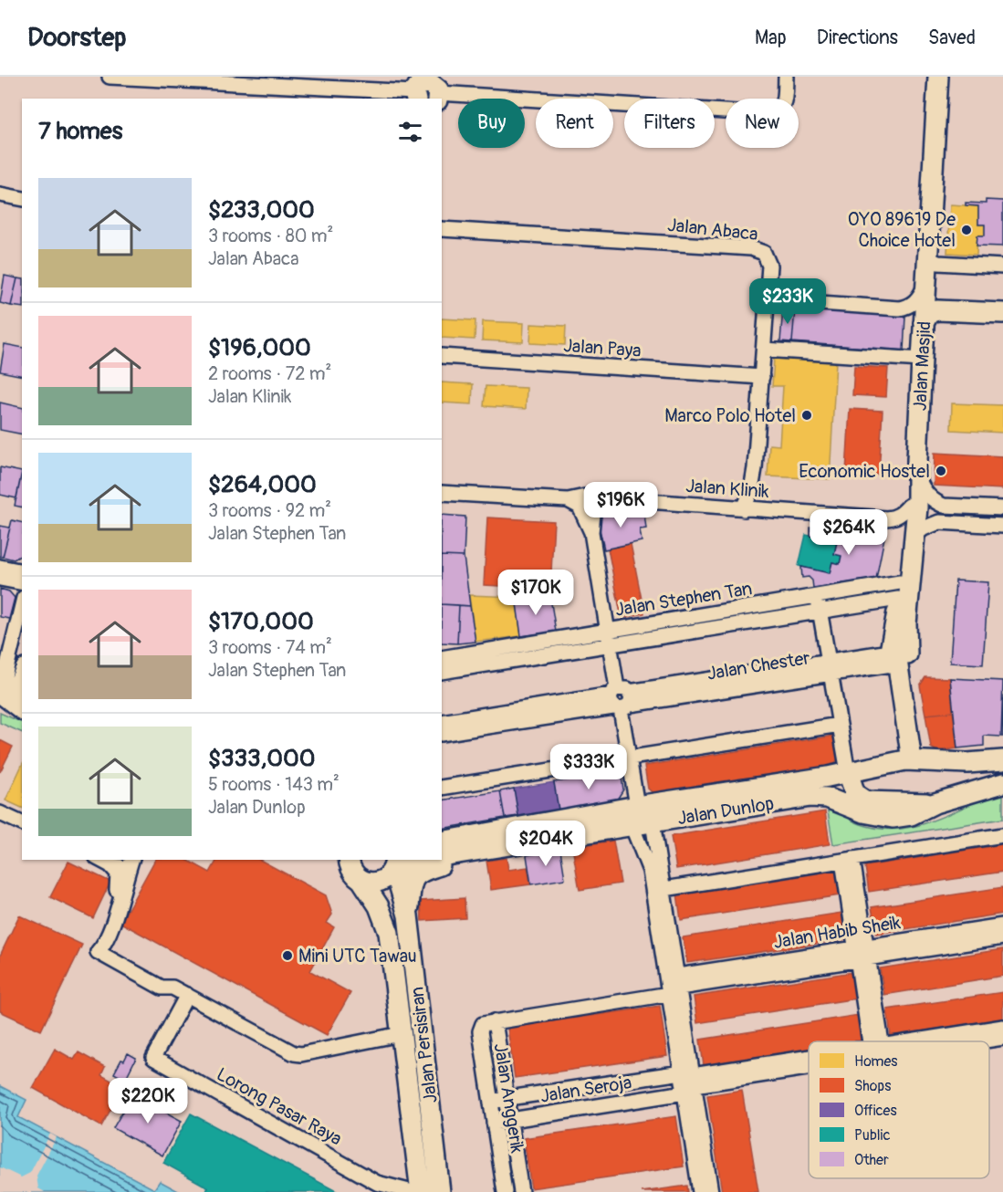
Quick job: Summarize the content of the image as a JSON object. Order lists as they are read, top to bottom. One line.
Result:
{"streets":{"street":["Jalan Abaca","Jalan Paya","Jalan Masjid","Jalan Klinik","Jalan Stephen Tan","Jalan Chester","Jalan Dunlop","Jalan Habib Sheik","Jalan Persisiran","Jalan Seroja","Jalan Anggerik","Lorong Pasar Raya"]},"crossings":[["Jalan Abaca","Jalan Paya"],["Jalan Masjid","Jalan Chester"],["Jalan Masjid","Jalan Dunlop"],["Jalan Habib Sheik","Jalan Anggerik"],["Jalan Seroja","Jalan Anggerik"]],"places":["OYO 89619 De Choice Hotel","Marco Polo Hotel","Economic Hostel","Mini UTC Tawau"],"legend":["Homes","Shops","Offices","Public","Other"],"page":{"header":"Doorstep","nav":["Map","Directions","Saved"],"chip":["Buy","Rent","Filters","New"],"heading":"7 homes","list":[{"name":"$233,000","note":"3 rooms · 80 m² · Jalan Abaca"},{"name":"$196,000","note":"2 rooms · 72 m² · Jalan Klinik"},{"name":"$264,000","note":"3 rooms · 92 m² · Jalan Stephen Tan"},{"name":"$170,000","note":"3 rooms · 74 m² · Jalan Stephen Tan"},{"name":"$333,000","note":"5 rooms · 143 m² · Jalan Dunlop"}],"price":["$233K","$196K","$264K","$170K","$333K","$204K","$220K"]}}
